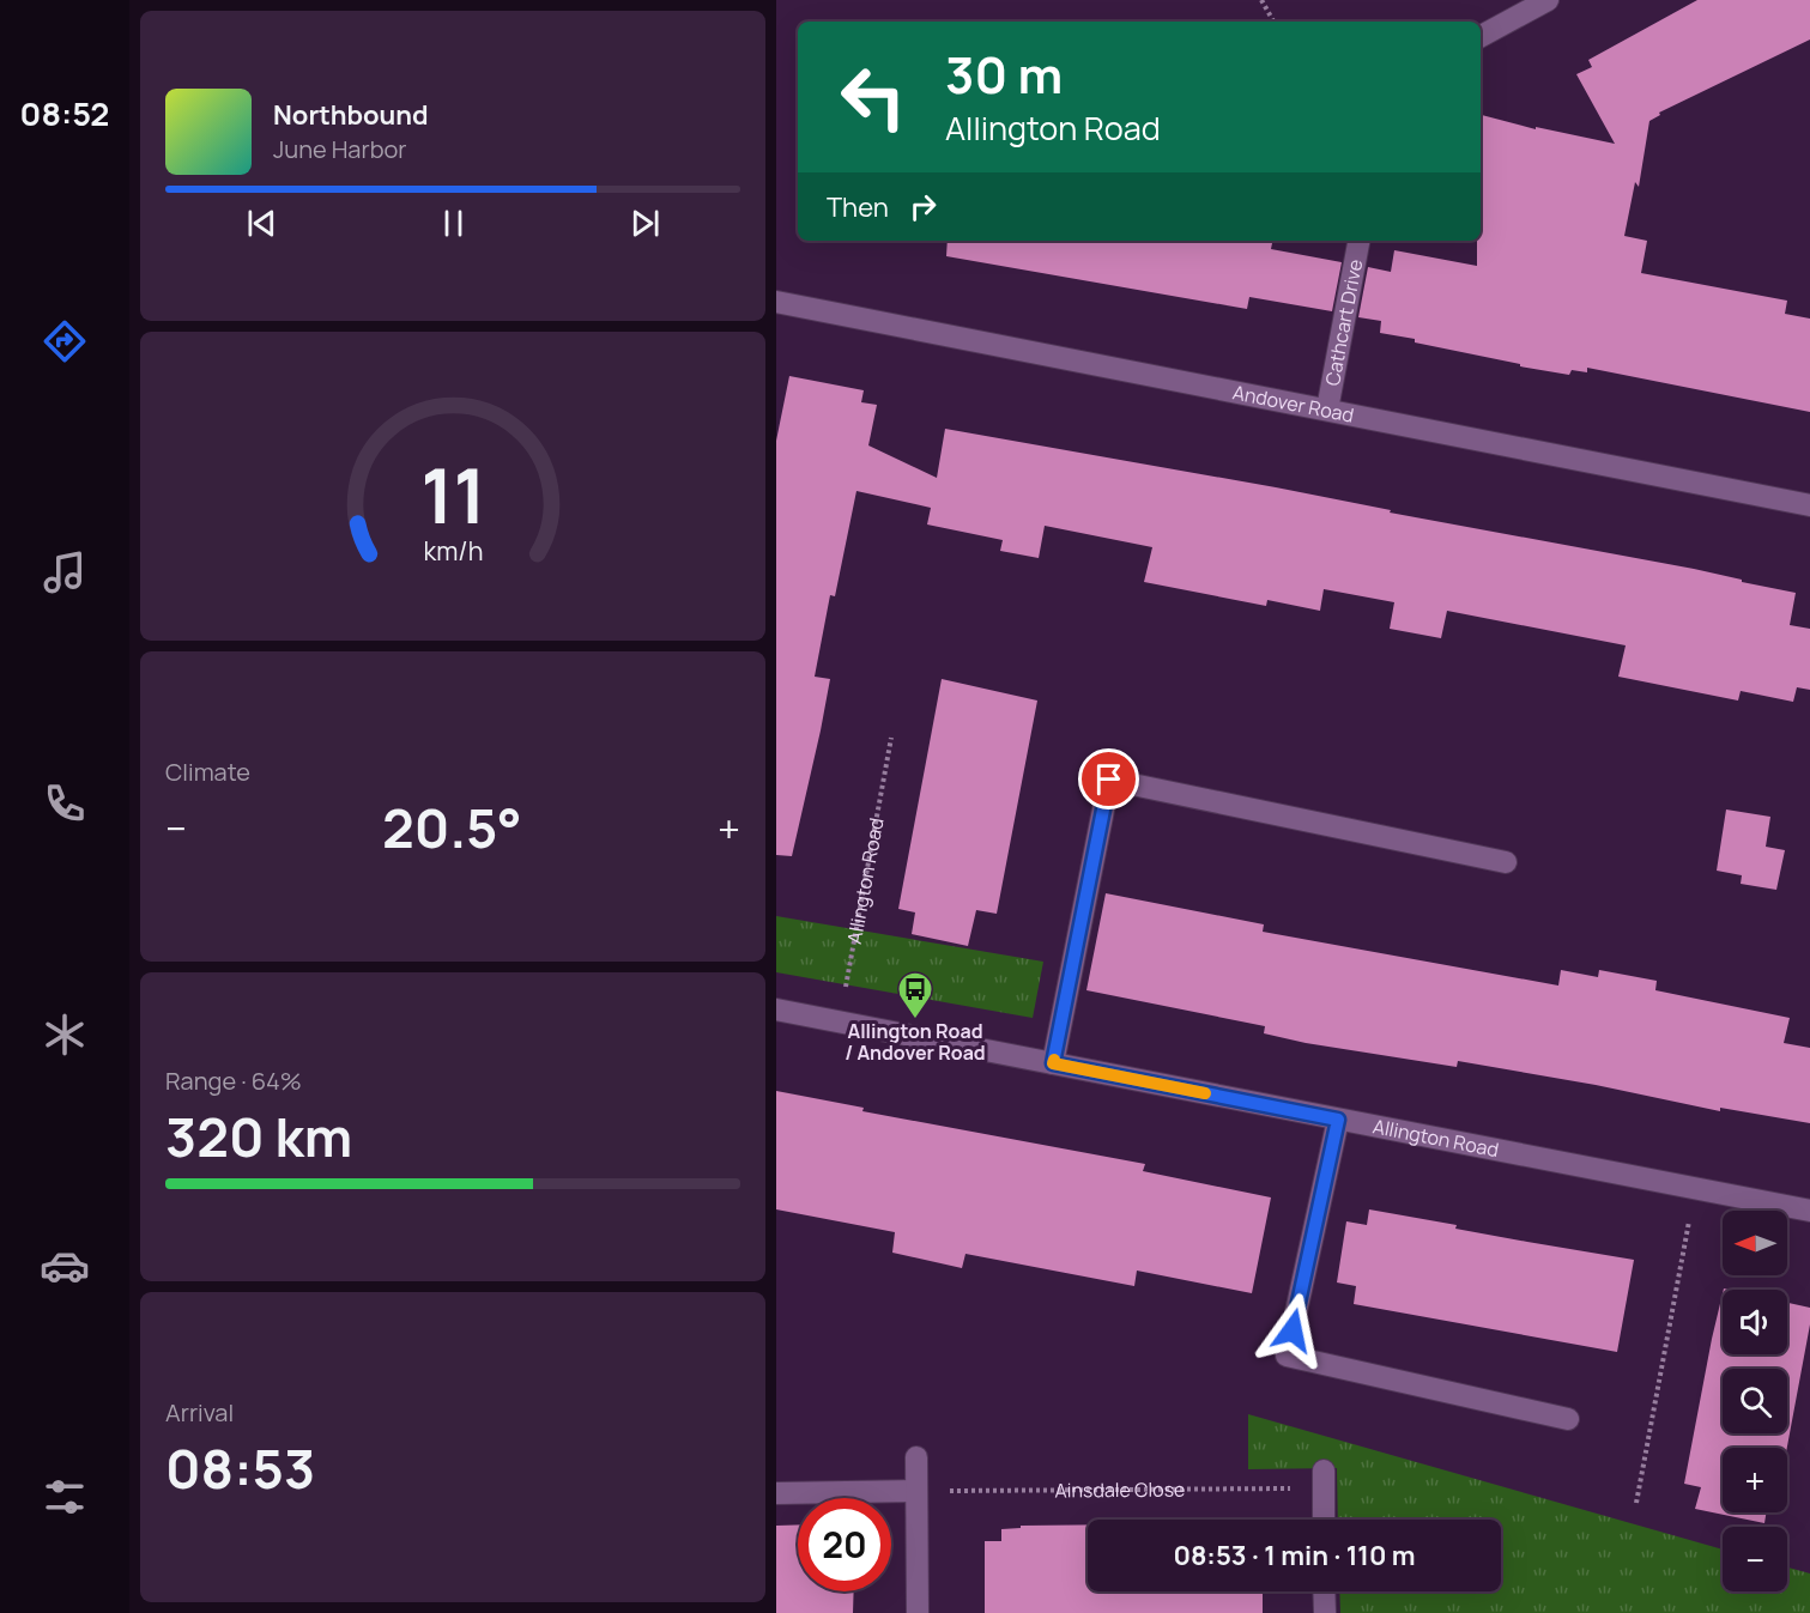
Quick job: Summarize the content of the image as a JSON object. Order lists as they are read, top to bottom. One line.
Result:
{"streets":{"street":["Cathcart Drive","Andover Road","Allington Road"],"path":["Ainsdale Close"]},"crossings":[["Cathcart Drive","Andover Road"]],"places":{"bus stop":["Allington Road / Andover Road"]},"north":"left","page":{"tabs":"08:52","turn":["30 m","Allington Road"],"song":["Northbound","June Harbor"],"then":"Then","tile":["Climate",["Range · 64%","320 km"],["Arrival","08:53"]],"heat":["−","20.5°","+"],"map_buttons":["+","−"],"limit":"20","trip":"08:53 · 1 min · 110 m","gauge":["11","km/h"]}}
